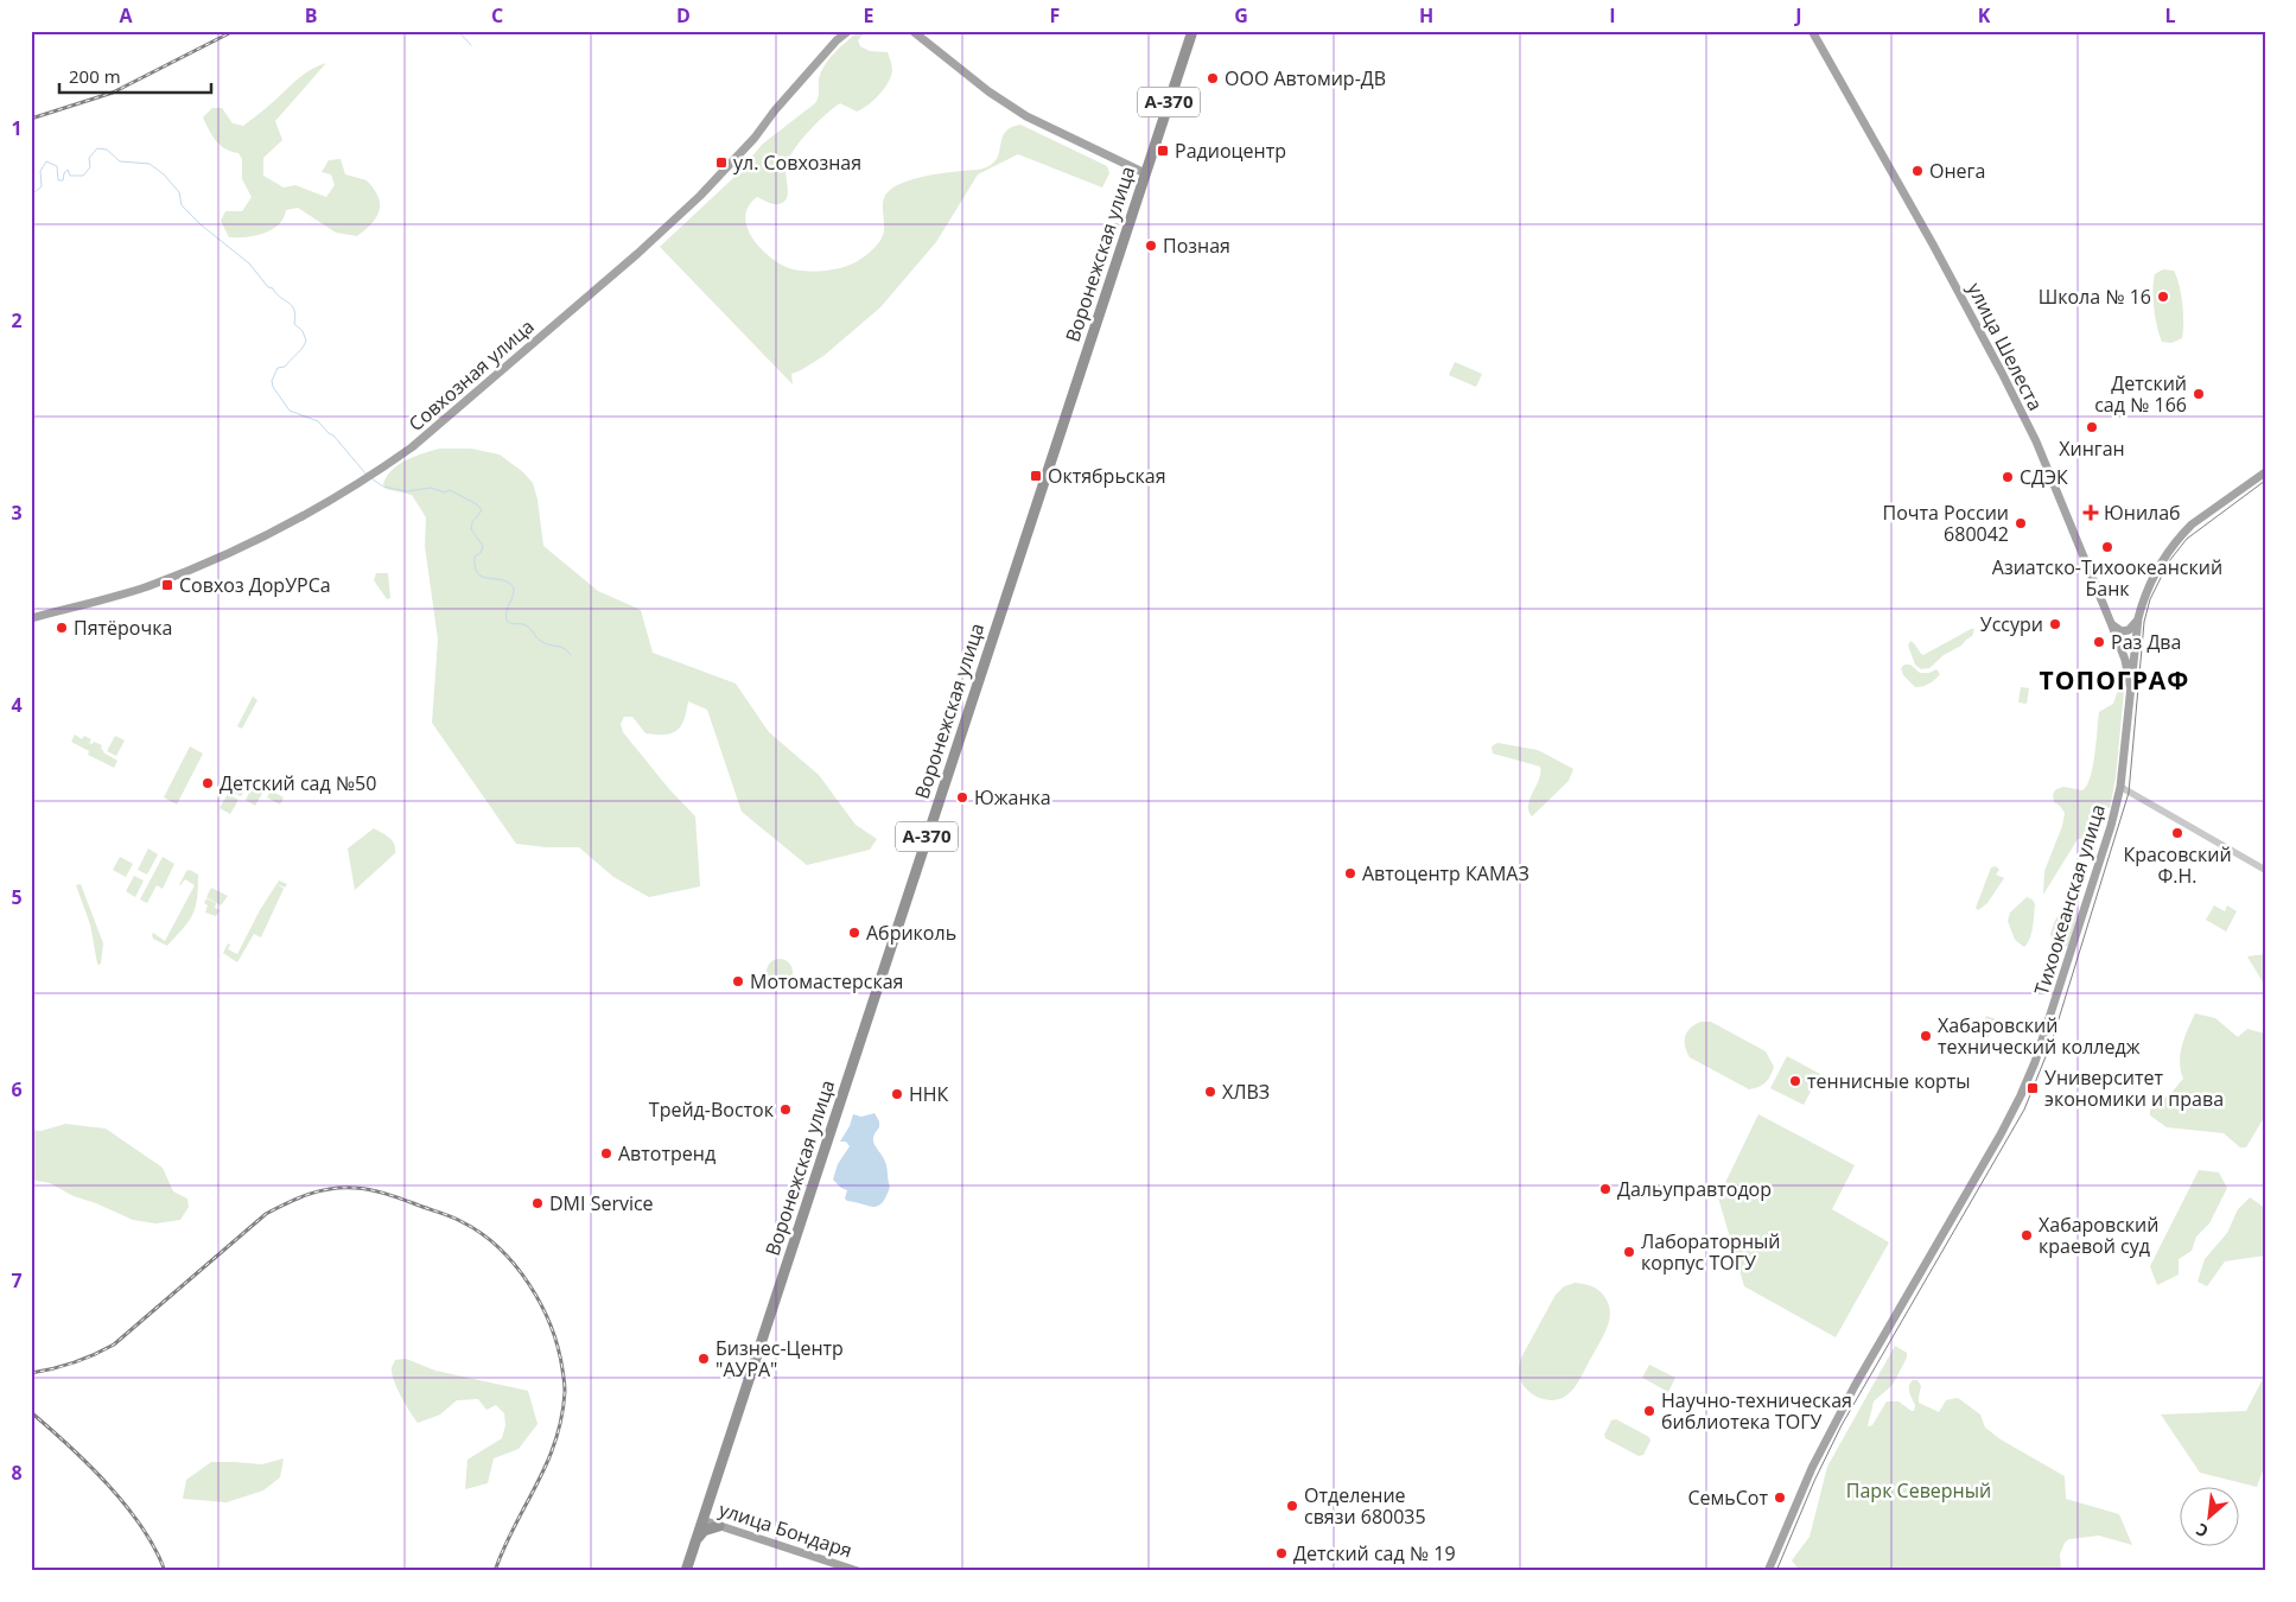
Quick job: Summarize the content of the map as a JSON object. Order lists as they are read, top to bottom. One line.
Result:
{"streets":{"highway":["А-370","Воронежская улица"],"main road":["улица Шелеста","Совхозная улица","Тихоокеанская улица","улица Бондаря"]},"crossings":[["Воронежская улица","улица Бондаря"],["улица Шелеста","Тихоокеанская улица"]],"districts":["ТОПОГРАФ"],"parks":["Парк Северный"],"places":{"other":["ООО Автомир-ДВ","Онега","Позная","Школа № 16","Детский сад № 166","Хинган","СДЭК","Почта России 680042","Азиатско-Тихоокеанский Банк","Уссури","Пятёрочка","Раз Два","Детский сад №50","Южанка","Красовский Ф.Н.","Автоцентр КАМАЗ","Абриколь","Мотомастерская","Хабаровский технический колледж","теннисные корты","ХЛВЗ","ННК","Трейд-Восток","Автотренд","Дальуправтодор","DMI Service","Хабаровский краевой суд","Лабораторный корпус ТОГУ","Бизнес-Центр \"АУРА\"","Научно-техническая библиотека ТОГУ","СемьСот","Отделение связи 680035","Детский сад № 19"],"transit":["Радиоцентр","ул. Совхозная","Октябрьская","Совхоз ДорУPCа","Университет экономики и права"],"health":["Юнилаб"]},"scale_bar":"200 m","north":"bottom left","grid":{"columns":["A","B","C","D","E","F","G","H","I","J","K","L"],"rows":["1","2","3","4","5","6","7","8"]}}
